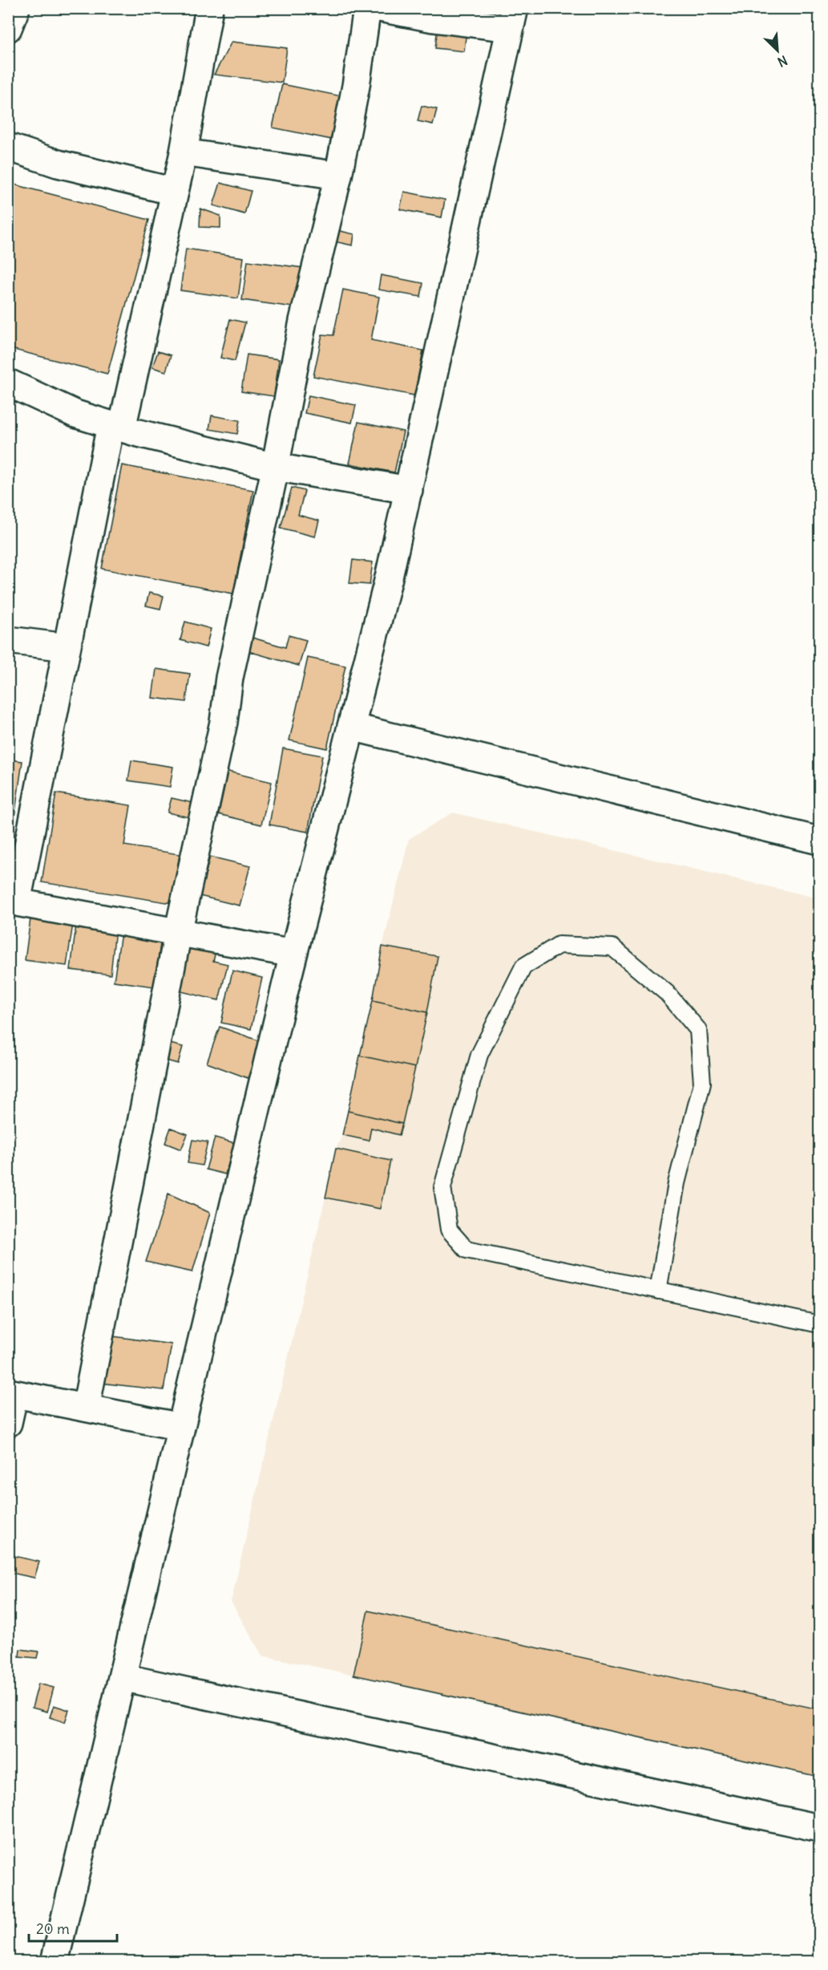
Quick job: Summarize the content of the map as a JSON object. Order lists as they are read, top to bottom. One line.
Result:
{"scale_bar":"20 m","north":"bottom right"}
